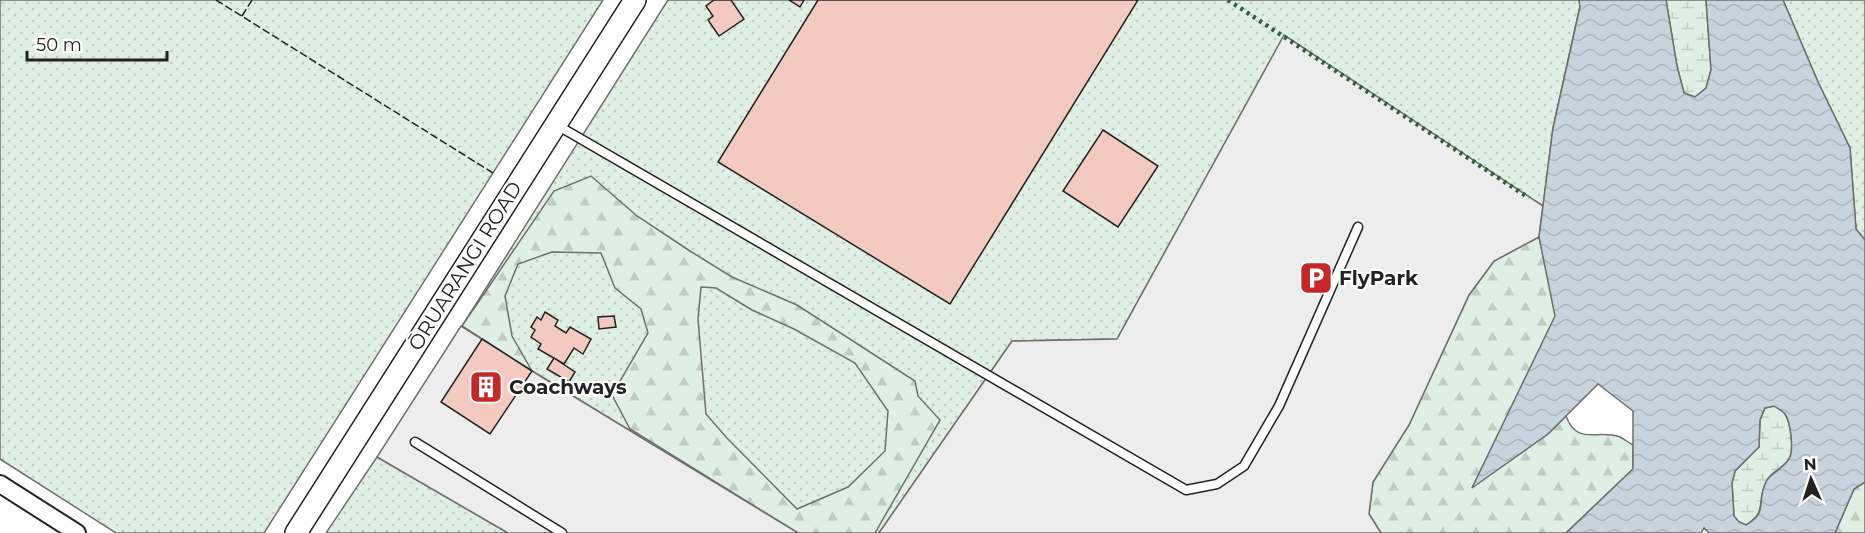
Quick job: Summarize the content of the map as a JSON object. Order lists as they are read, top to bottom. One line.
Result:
{"streets":{"street":["ŌRUARANGI ROAD"]},"places":{"parking":["FlyPark"],"building":["Coachways"]},"scale_bar":"50 m","north":"top"}
